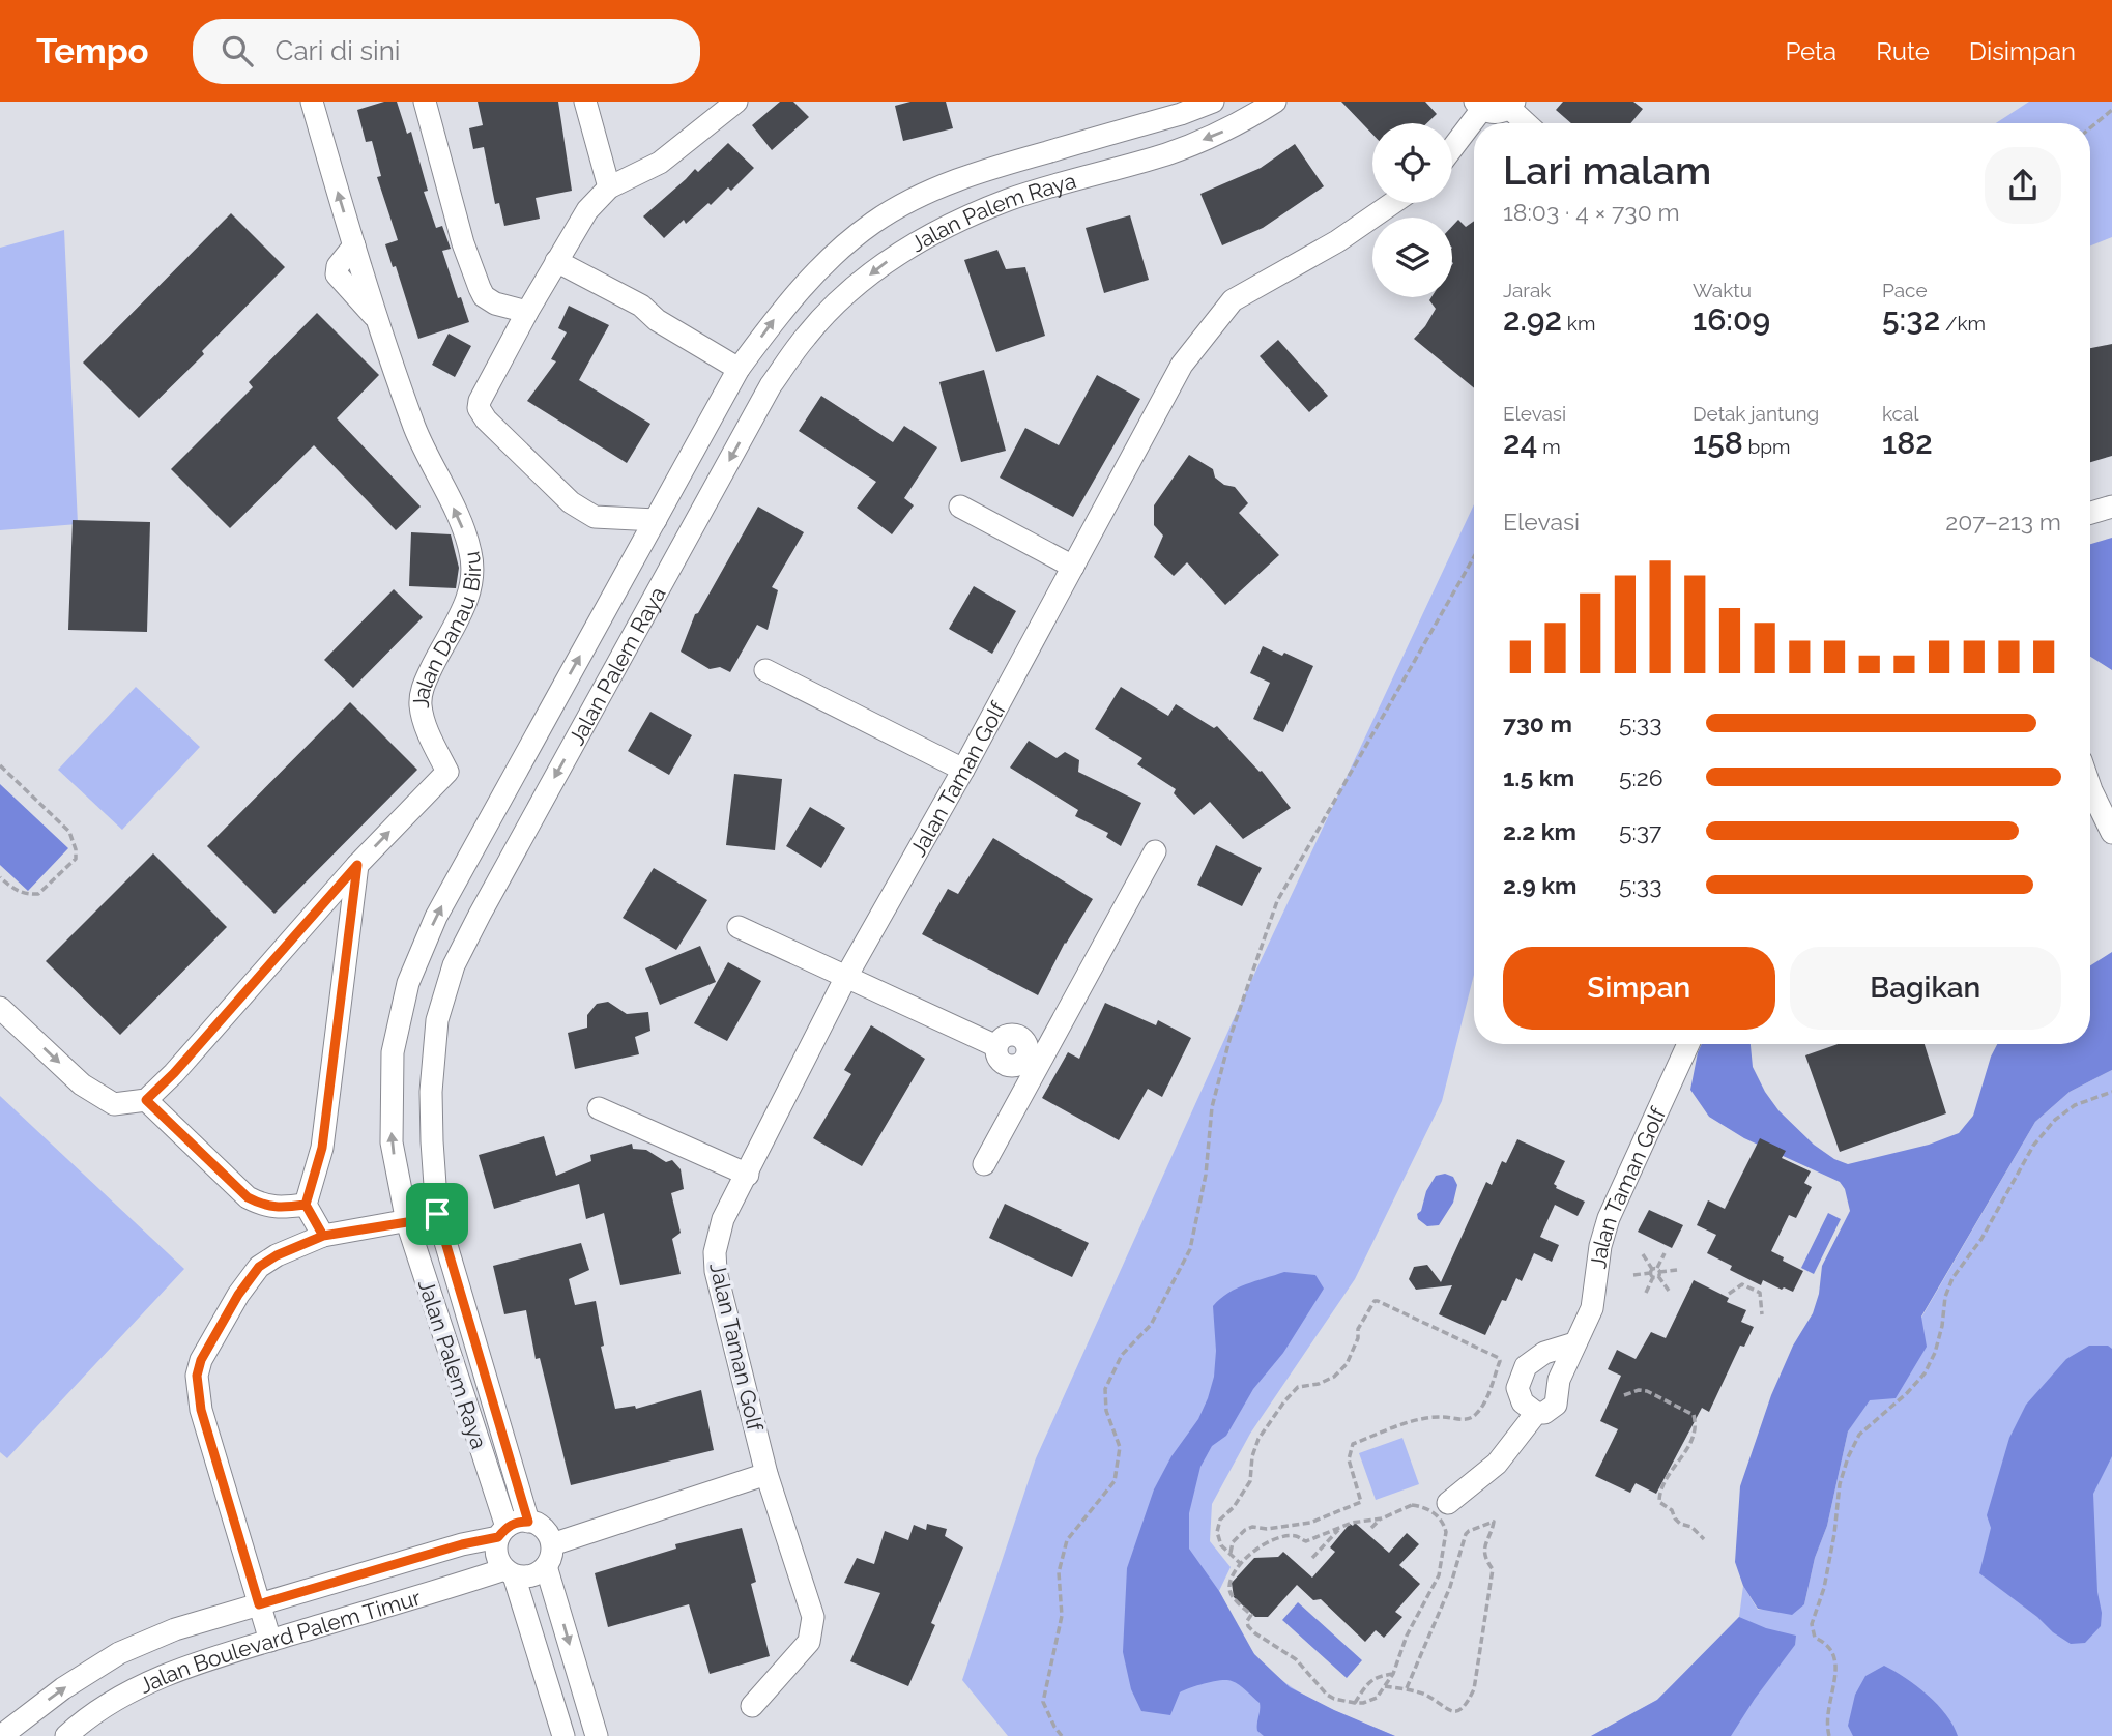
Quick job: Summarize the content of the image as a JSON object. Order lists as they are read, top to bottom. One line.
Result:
{"streets":{"street":["Jalan Palem Raya","Jalan Danau Biru","Jalan Taman Golf","Jalan Boulevard Palem Timur"]},"crossings":[["Jalan Palem Raya","Jalan Boulevard Palem Timur"]],"one_way":["Jalan Danau Biru"],"page":{"header":"Tempo","search":"Cari di sini","nav":["Peta","Rute","Disimpan"],"heading":["Lari malam","18:03 · 4 × 730 m"],"stats":[["Jarak","2.92 km"],["Waktu","16:09"],["Pace","5:32 /km"],["Elevasi","24 m"],["Detak jantung","158 bpm"],["kcal","182"]],"chart":["Elevasi","207–213 m"],"list":[{"name":"730 m","note":"5:33"},{"name":"1.5 km","note":"5:26"},{"name":"2.2 km","note":"5:37"},{"name":"2.9 km","note":"5:33"}],"buttons":["Simpan","Bagikan"]}}
